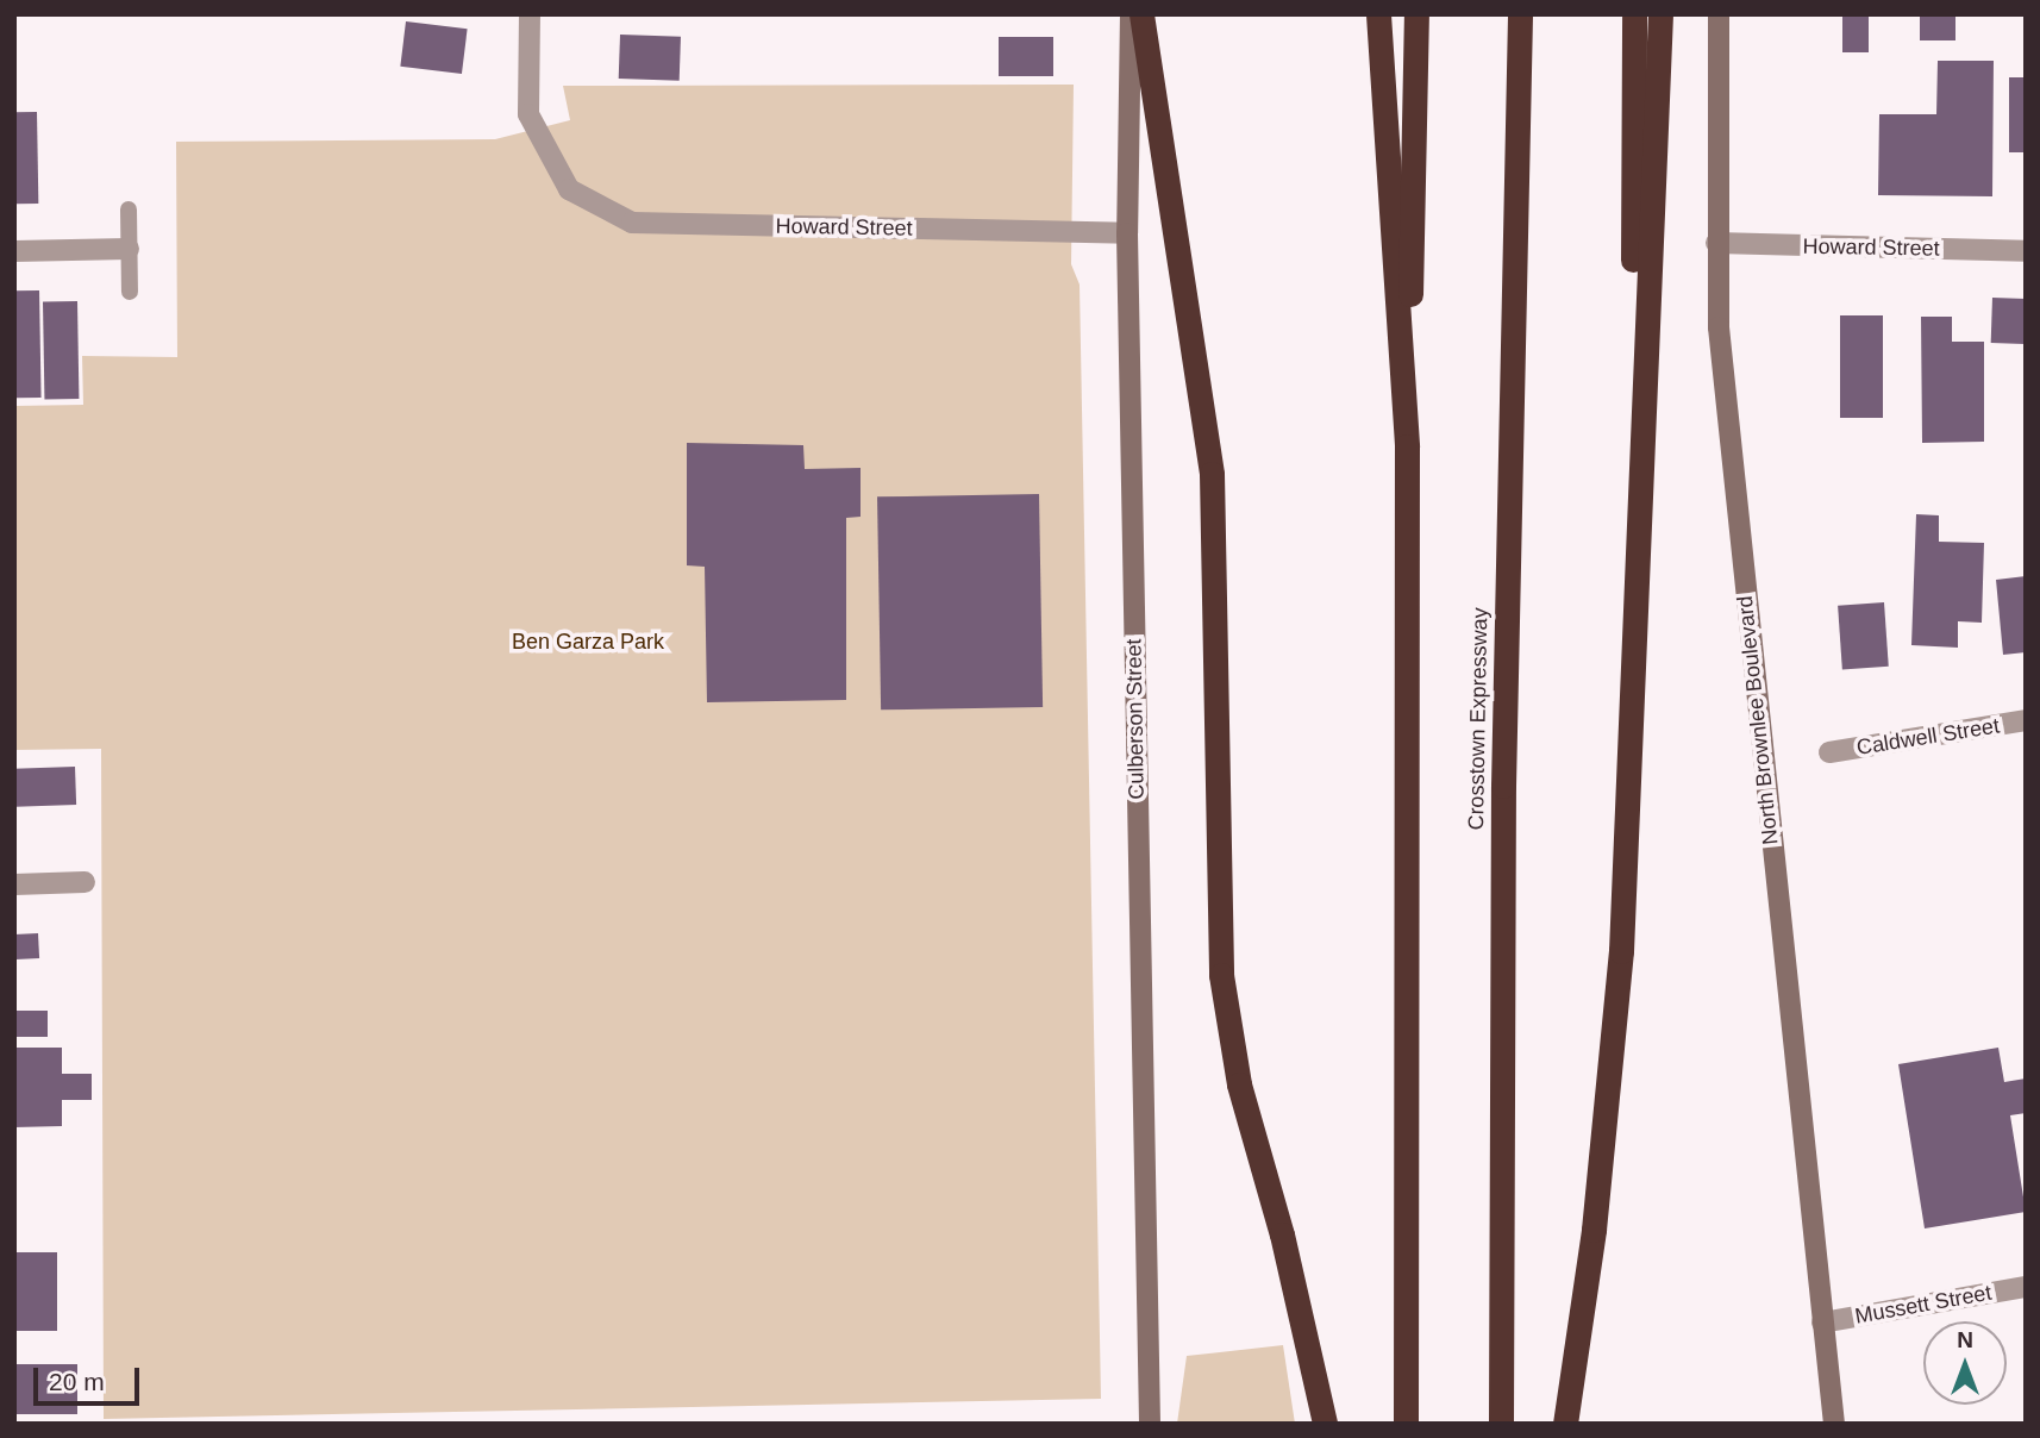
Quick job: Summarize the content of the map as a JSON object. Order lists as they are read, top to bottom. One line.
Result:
{"streets":{"highway":["Crosstown Expressway"],"main road":["Culberson Street","North Brownlee Boulevard"],"street":["Howard Street","Caldwell Street","Mussett Street"]},"crossings":[["Howard Street","Culberson Street"],["Howard Street","North Brownlee Boulevard"],["North Brownlee Boulevard","Mussett Street"]],"parks":["Ben Garza Park"],"scale_bar":"20 m","north":"top"}
